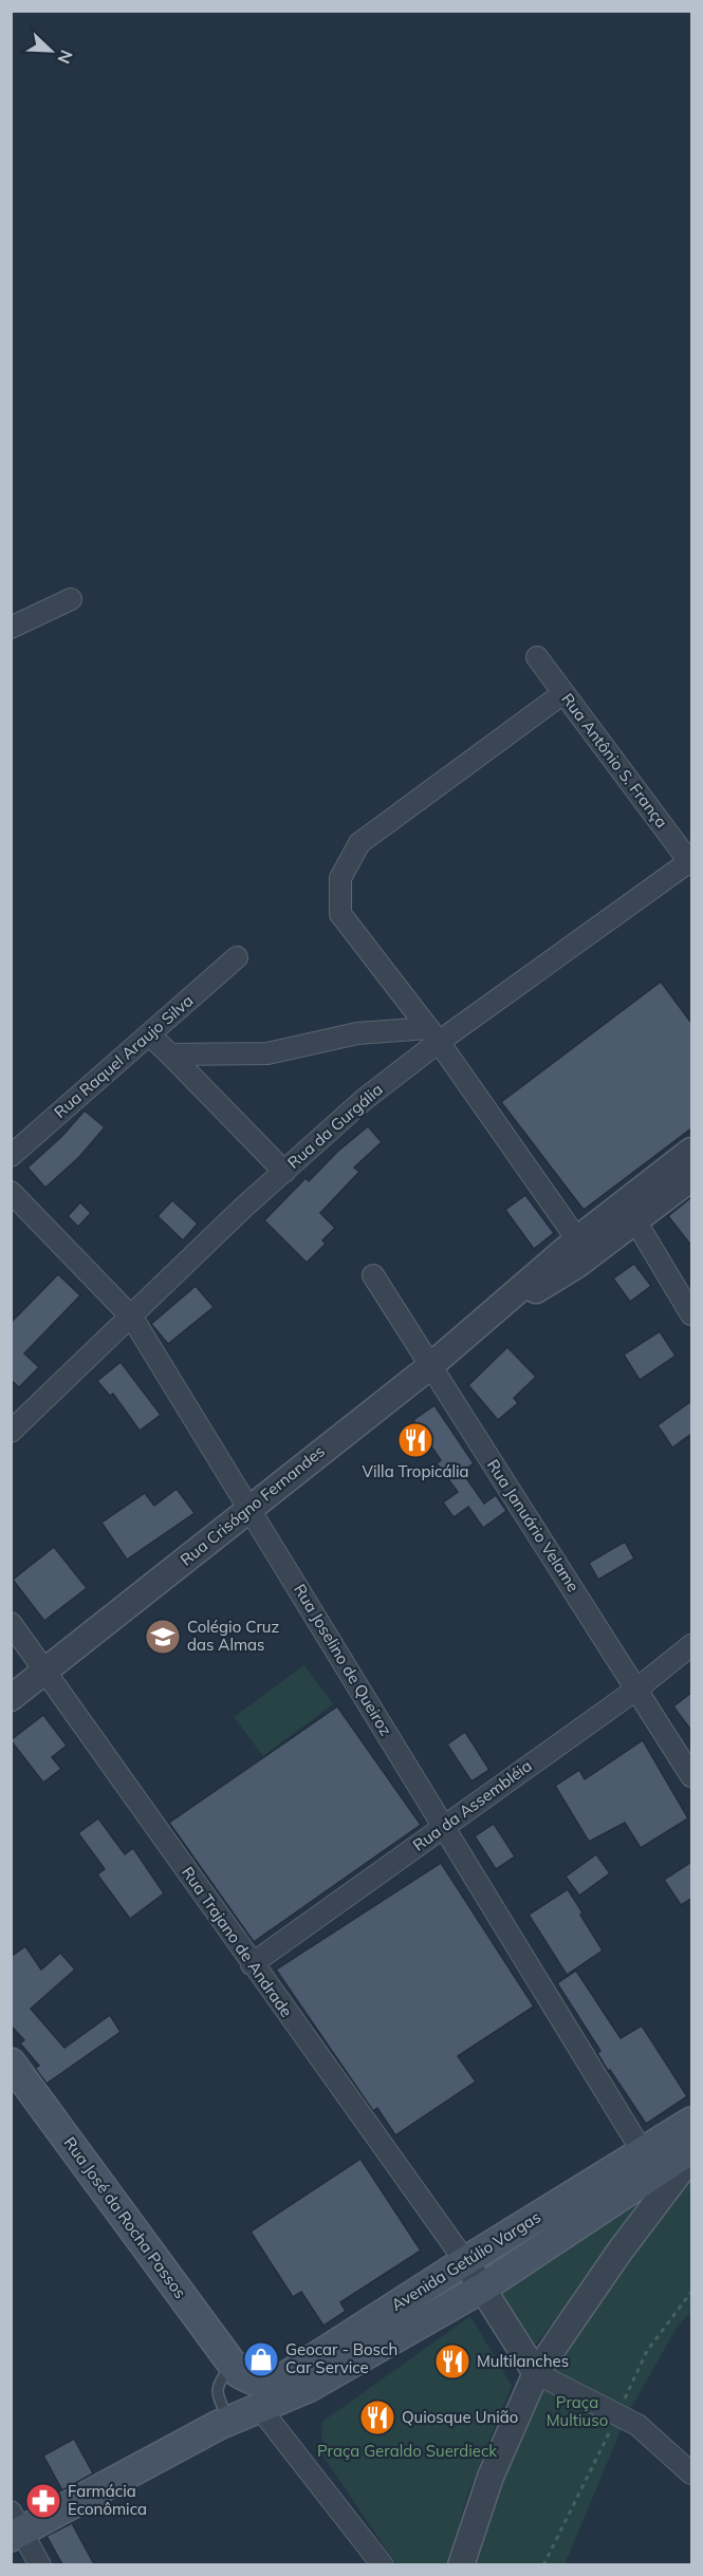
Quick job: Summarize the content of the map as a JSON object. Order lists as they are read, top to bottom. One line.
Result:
{"streets":{"main road":["Rua José da Rocha Passos","Avenida Getúlio Vargas"],"street":["Rua Antônio S. França","Rua Raquel Araujo Silva","Rua da Gurgália","Rua Crisógno Fernandes","Rua Januário Velame","Rua Joselino de Queiroz","Rua da Assembléia","Rua Trajano de Andrade"]},"crossings":[["Rua Antônio S. França","Rua da Gurgália"],["Rua da Gurgália","Rua Joselino de Queiroz"],["Rua Crisógno Fernandes","Rua Januário Velame"],["Rua Crisógno Fernandes","Rua Joselino de Queiroz"],["Rua Crisógno Fernandes","Rua Trajano de Andrade"],["Rua Januário Velame","Rua da Assembléia"],["Rua Joselino de Queiroz","Rua da Assembléia"],["Rua Joselino de Queiroz","Avenida Getúlio Vargas"],["Rua da Assembléia","Rua Trajano de Andrade"],["Rua Trajano de Andrade","Avenida Getúlio Vargas"],["Rua José da Rocha Passos","Avenida Getúlio Vargas"]],"parks":["Praça Multiuso","Praça Geraldo Suerdieck"],"places":{"restaurant":["Villa Tropicália","Multilanches","Quiosque União"],"school or university":["Colégio Cruz das Almas"],"shop":["Geocar - Bosch Car Service"],"pharmacy":["Farmácia Econômica"]},"north":"bottom right"}
